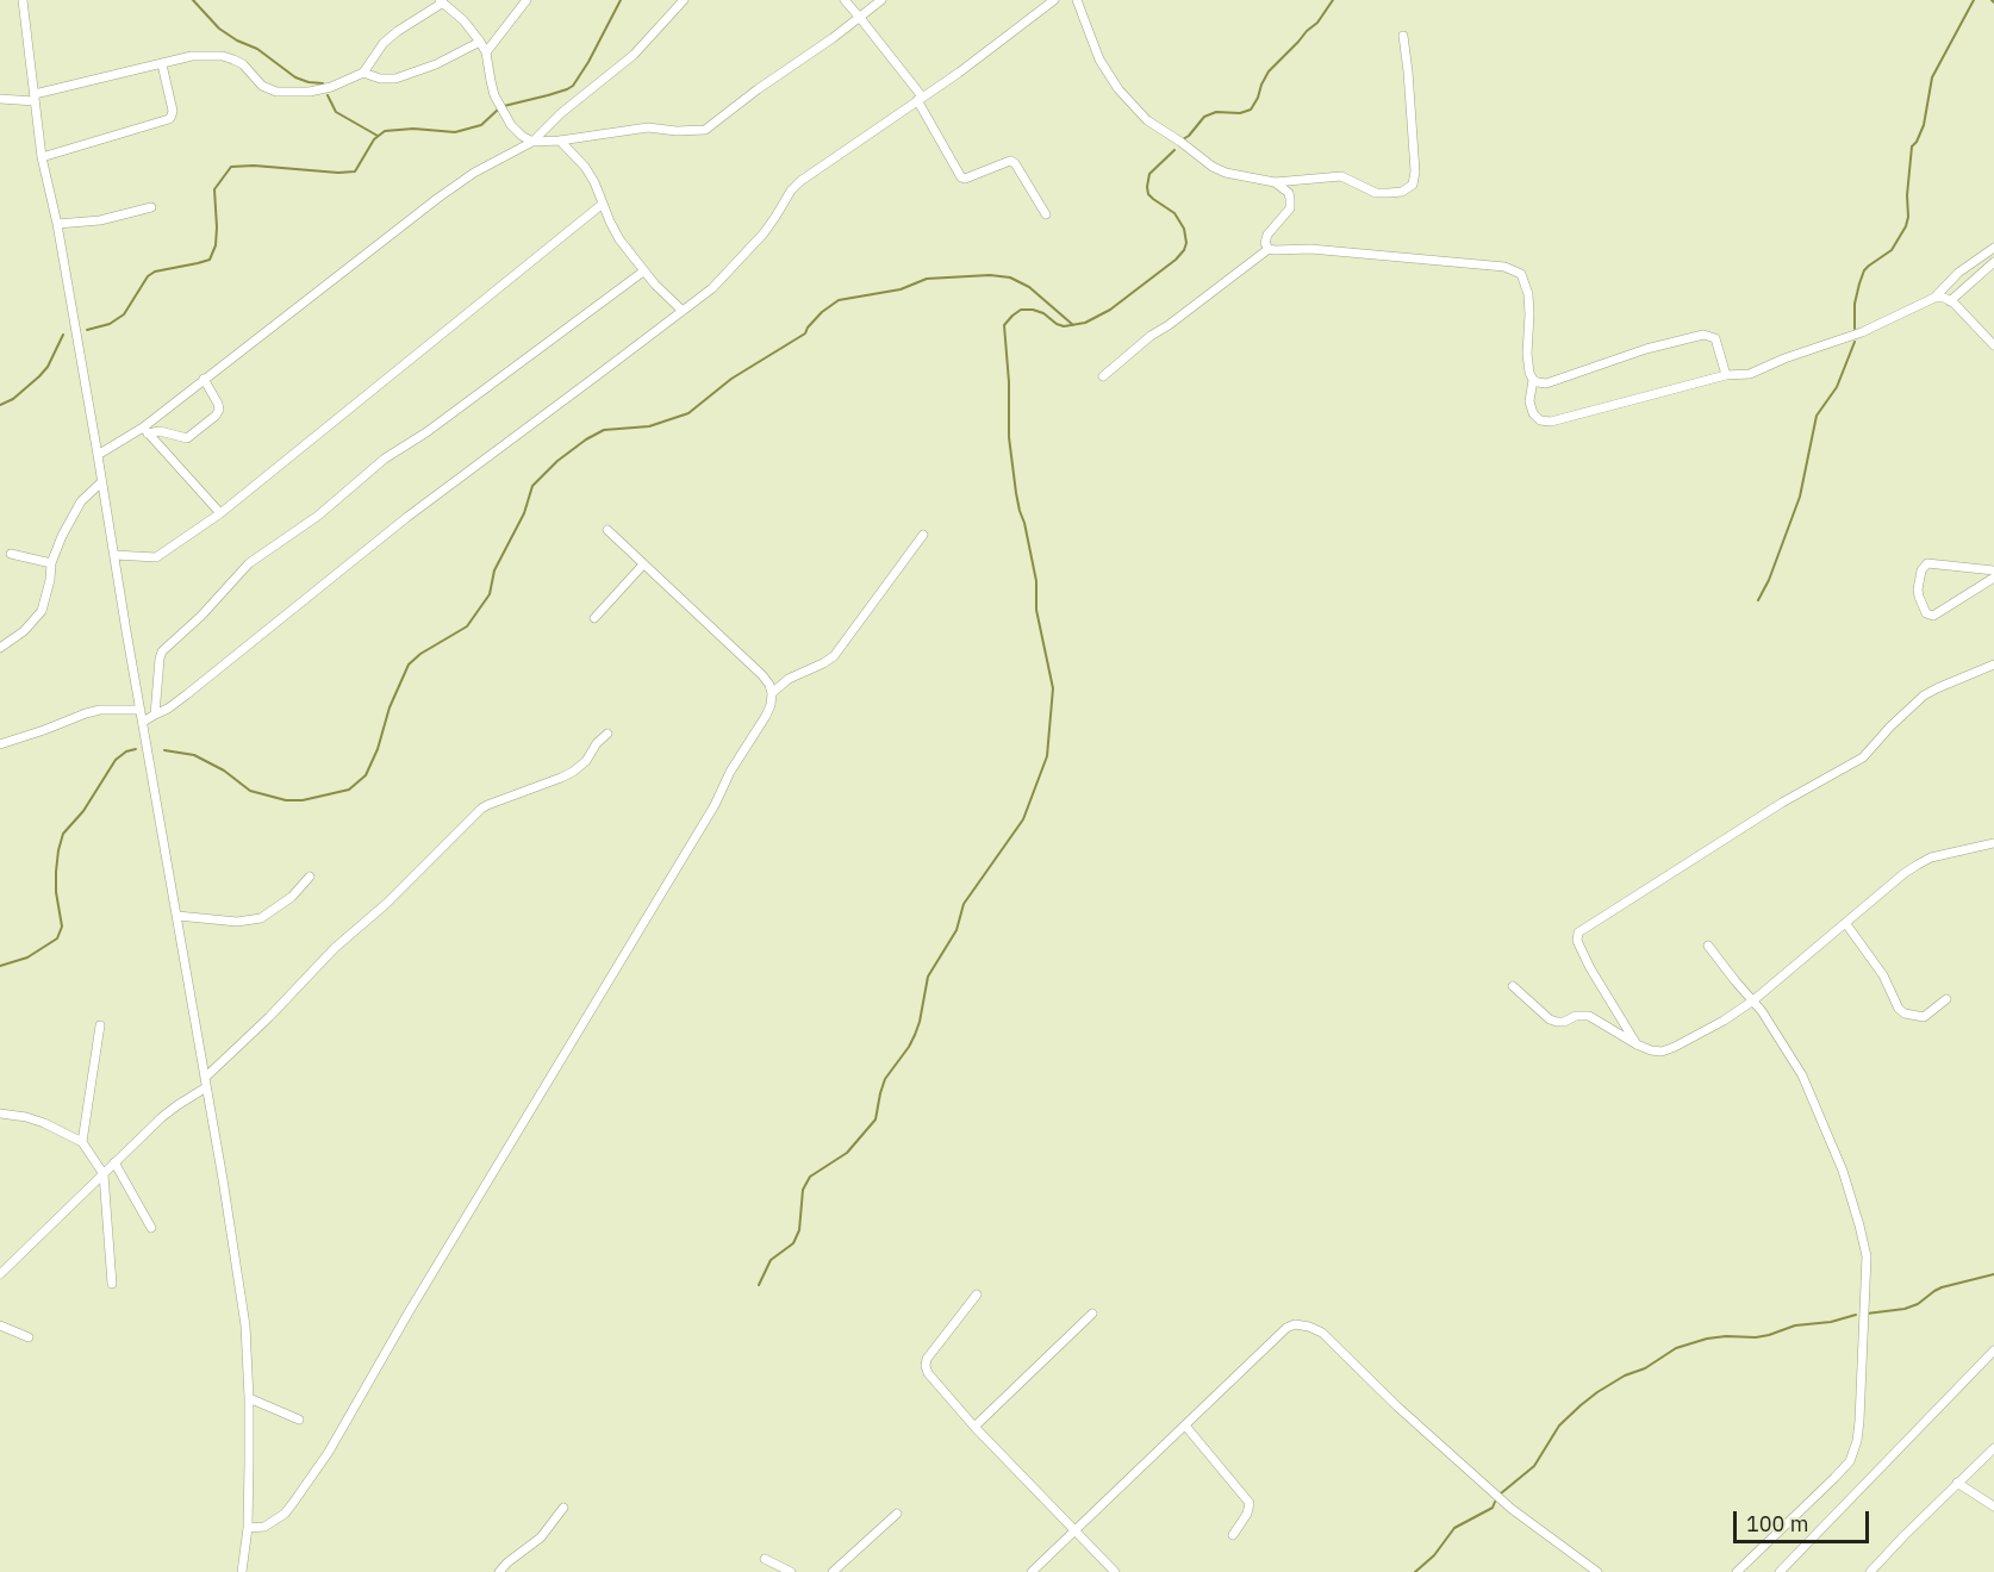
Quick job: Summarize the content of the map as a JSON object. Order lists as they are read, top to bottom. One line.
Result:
{"scale_bar":"100 m"}
